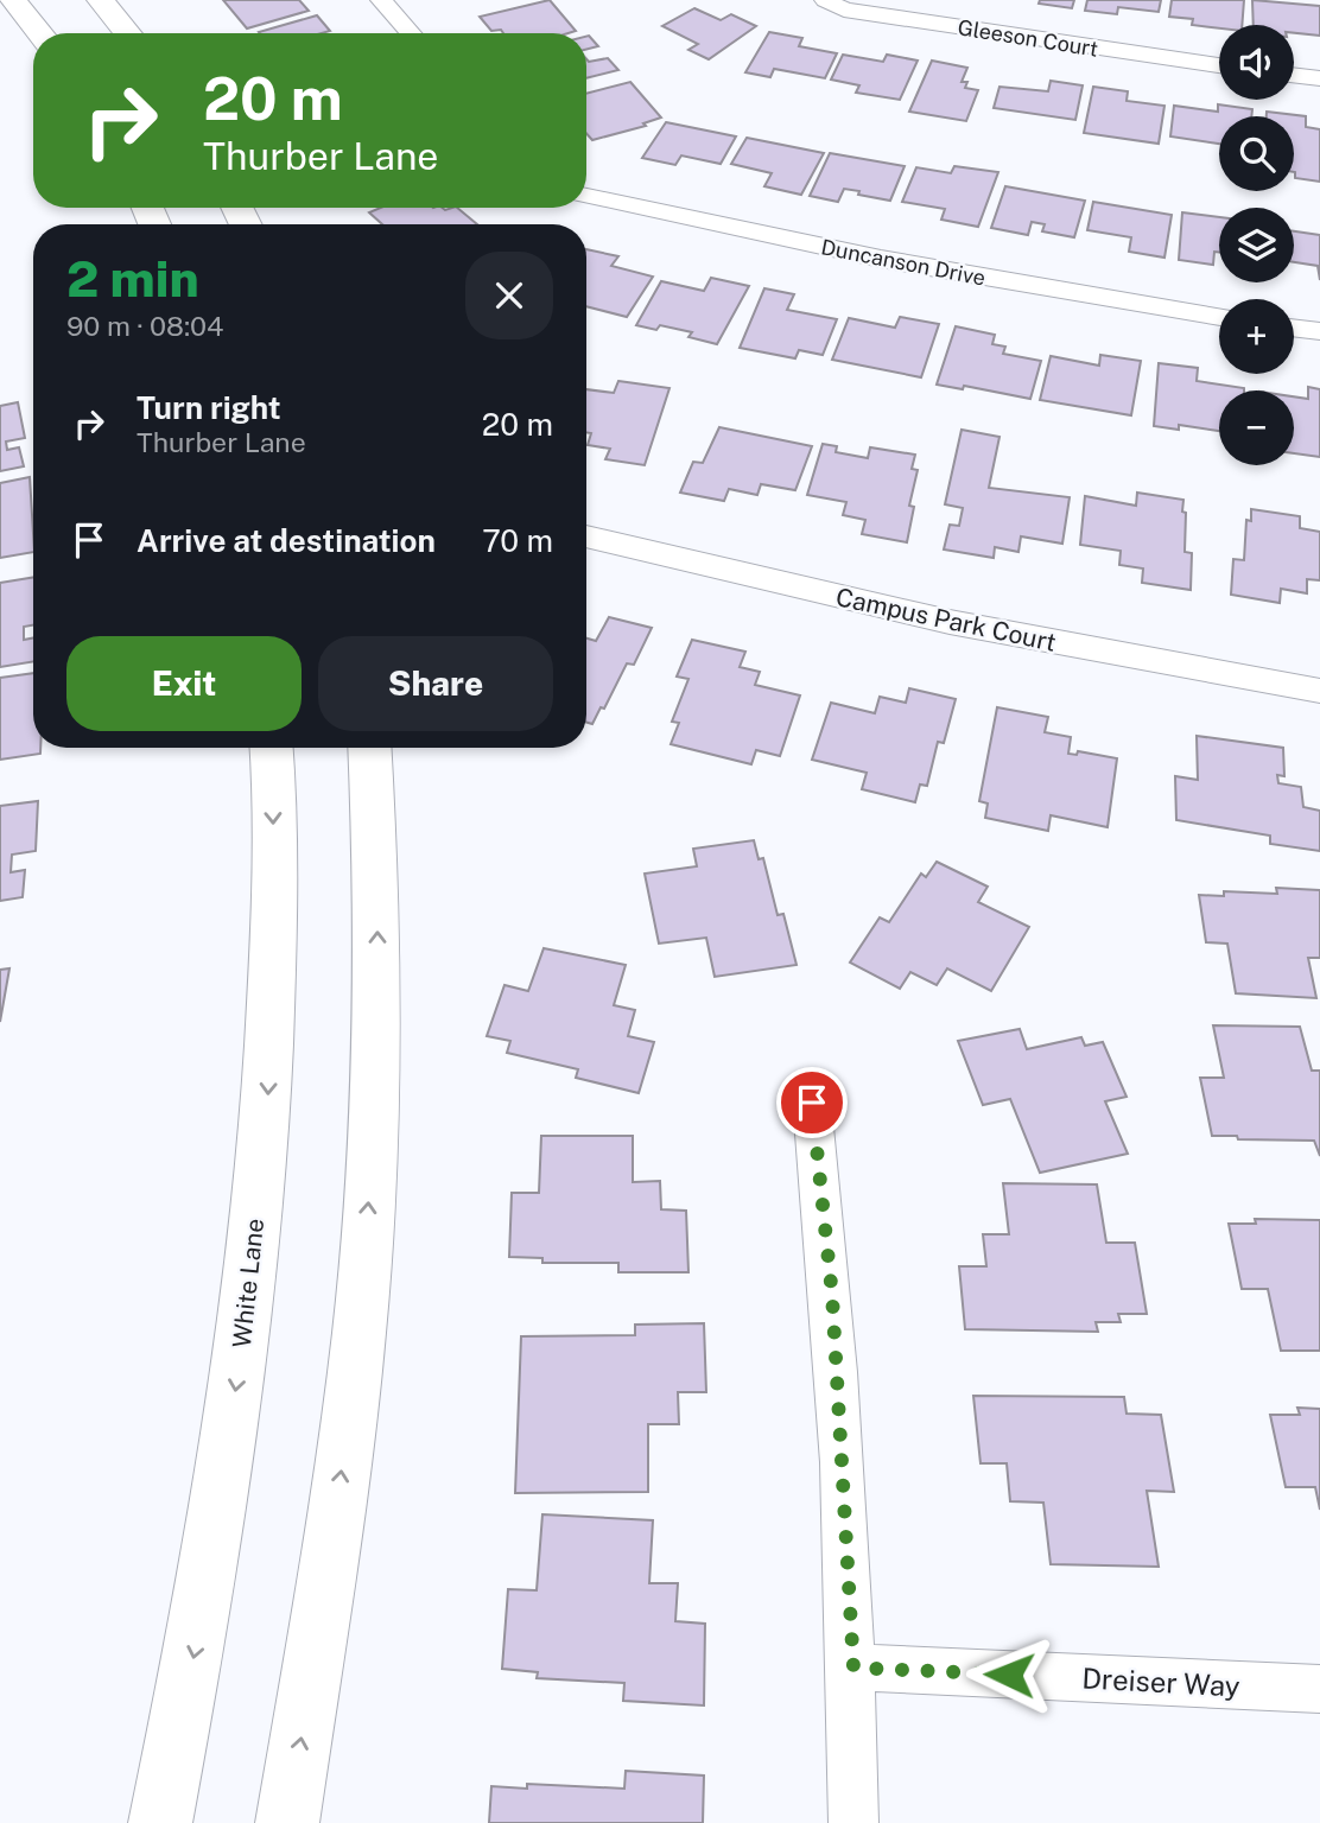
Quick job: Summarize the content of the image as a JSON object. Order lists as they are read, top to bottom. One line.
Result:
{"streets":{"main road":["White Lane"],"street":["Gleeson Court","Duncanson Drive","Campus Park Court","Dreiser Way"]},"page":{"map_buttons":["+","−"],"turn":["20 m","Thurber Lane"],"heading":["2 min","90 m · 08:04"],"list":[{"name":"Turn right","note":"Thurber Lane","value":"20 m"},{"name":"Arrive at destination","value":"70 m"}],"buttons":["Exit","Share"]}}
